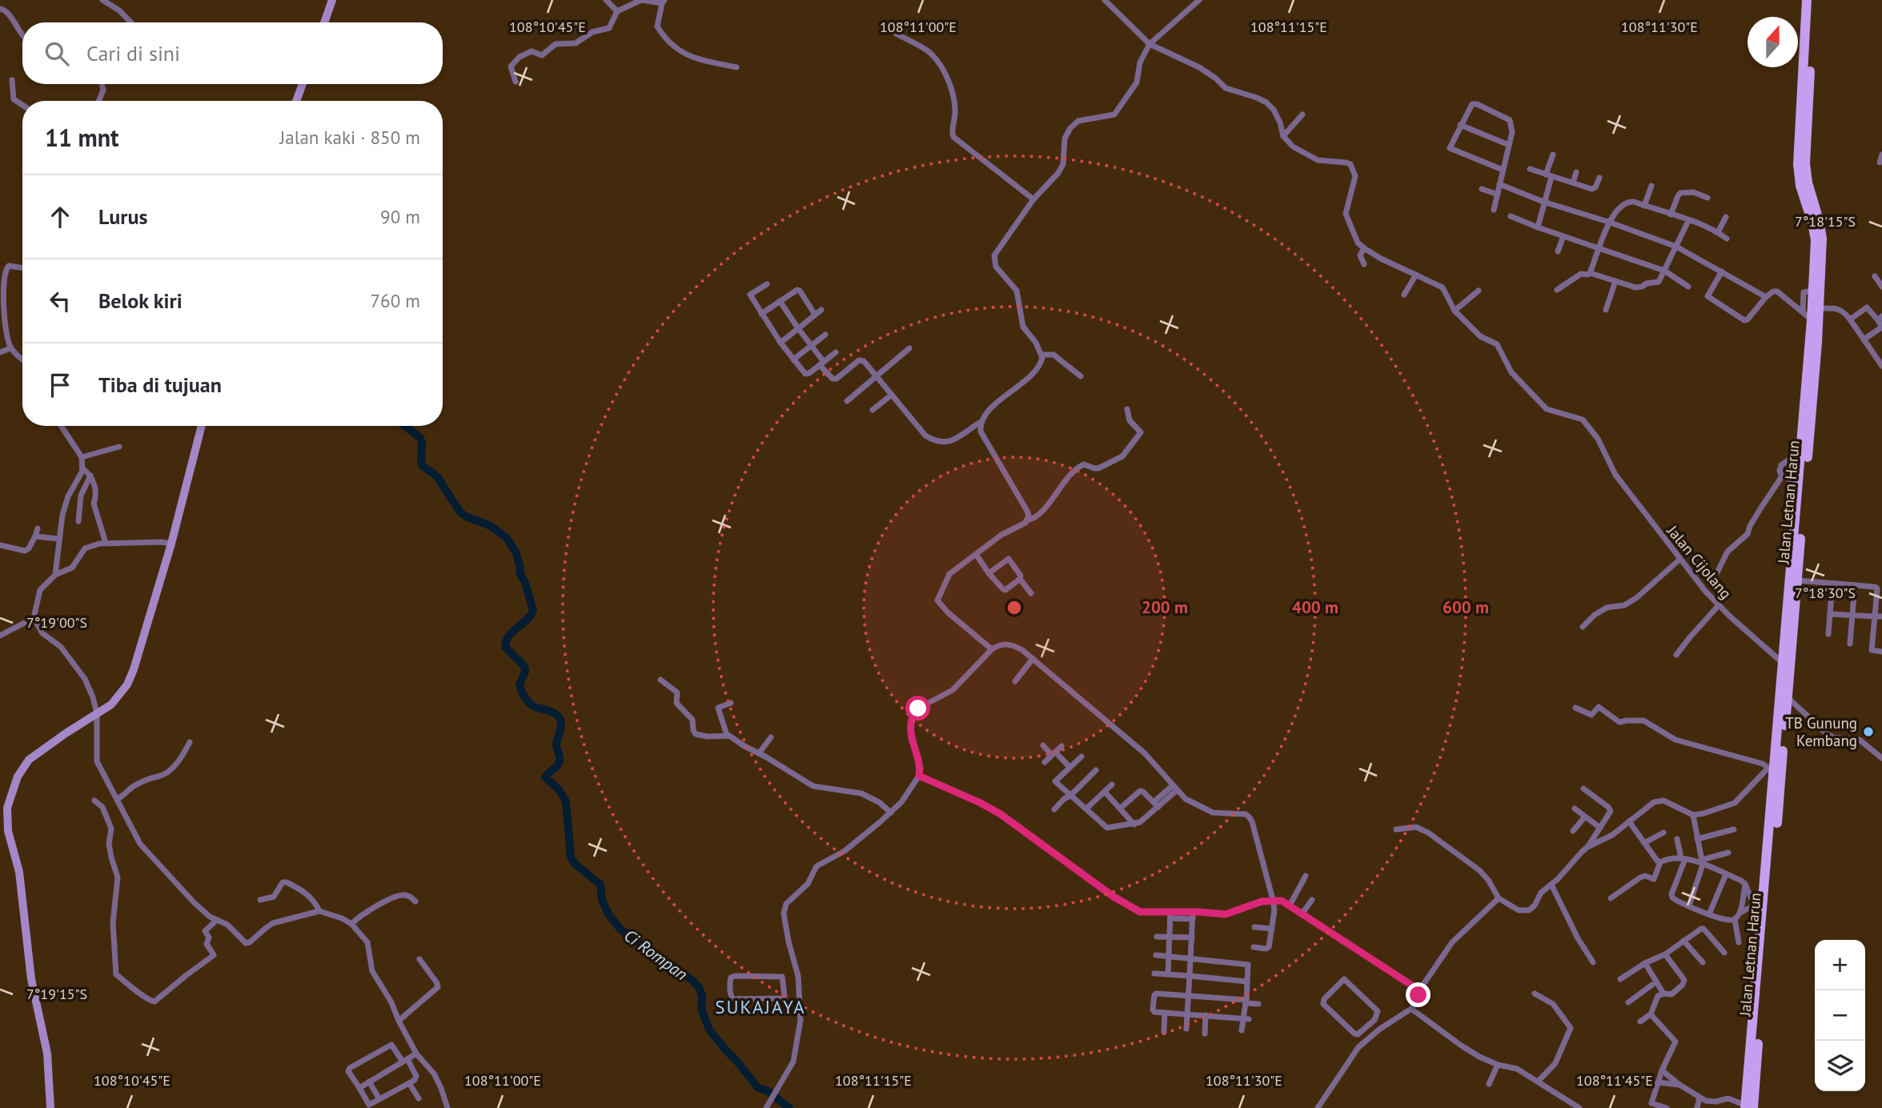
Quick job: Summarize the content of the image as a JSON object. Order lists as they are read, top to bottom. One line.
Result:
{"streets":{"main road":["Jalan Letnan Harun"],"street":["Jalan Cijolang"]},"crossings":[["Jalan Letnan Harun","Jalan Cijolang"]],"districts":["SUKAJAYA"],"water":["Ci Rompan"],"places":["TB Gunung Kembang"],"north":"top","page":{"search":"Cari di sini","heading":["11 mnt","Jalan kaki · 850 m"],"list":[["Lurus","90 m"],["Belok kiri","760 m"],"Tiba di tujuan"],"map_buttons":["+","−"]},"coordinates":["108°10'45\"E","108°11'00\"E","108°11'15\"E","108°11'30\"E","7°18'15\"S","7°18'30\"S","7°19'00\"S","7°19'15\"S","108°11'45\"E"],"rings":["200 m","400 m","600 m"]}
